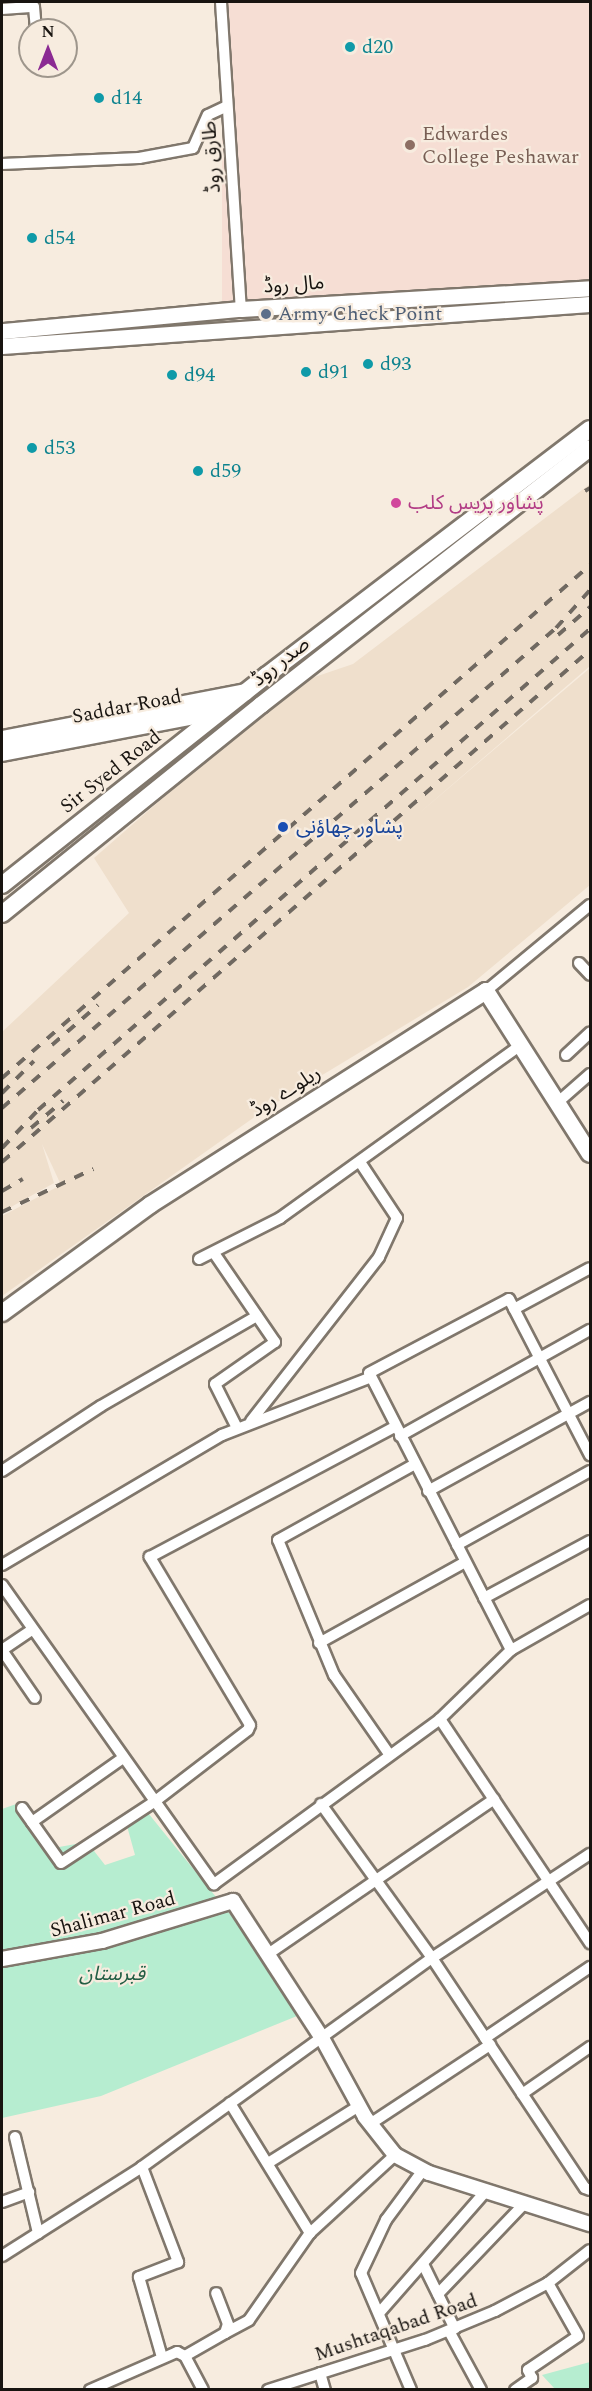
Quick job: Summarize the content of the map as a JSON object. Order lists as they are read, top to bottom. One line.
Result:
{"streets":{"main road":["مال روڈ","صدر روڈ","Saddar Road","Sir Syed Road","ریلوے روڈ"],"street":["طارق روڈ","Shalimar Road","Mushtaqabad Road"]},"crossings":[["طارق روڈ","مال روڈ"],["صدر روڈ","Saddar Road"],["صدر روڈ","Sir Syed Road"],["Saddar Road","Sir Syed Road"]],"parks":["قبرستان"],"places":["d20","d14","Edwardes College Peshawar","d54","Army Check Point","d93","d91","d94","d53","d59","پشاور پریس کلب","پشاور چھاؤنی"],"north":"top"}
